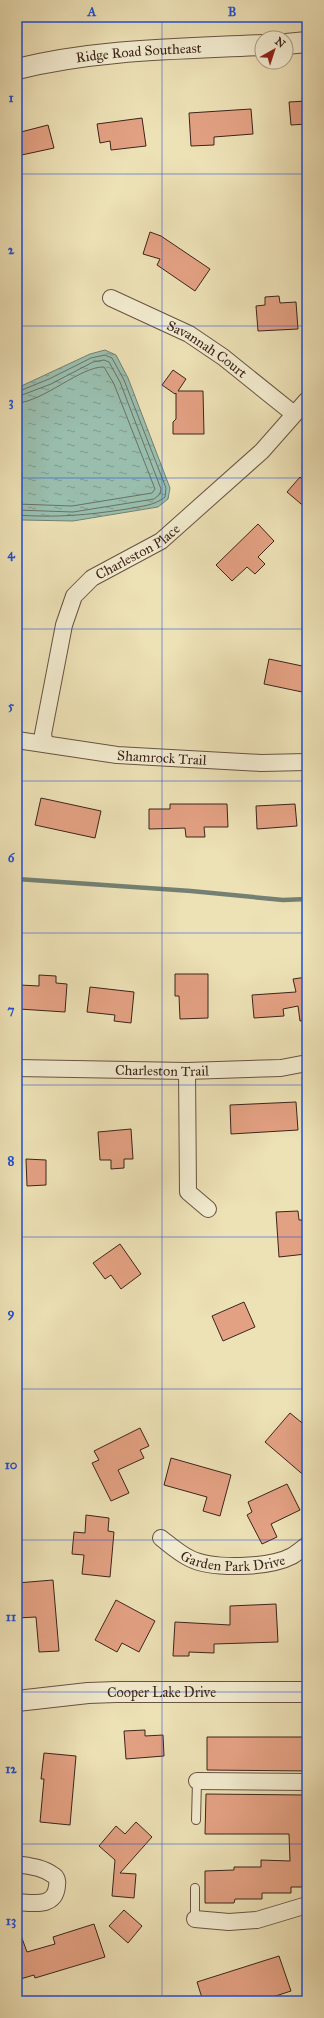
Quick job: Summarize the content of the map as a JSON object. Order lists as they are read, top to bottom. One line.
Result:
{"streets":{"street":["Ridge Road Southeast","Savannah Court","Charleston Place","Shamrock Trail","Charleston Trail","Garden Park Drive","Cooper Lake Drive"]},"crossings":[["Savannah Court","Charleston Place"],["Charleston Place","Shamrock Trail"]],"north":"top right","grid":{"columns":["A","B"],"rows":["1","2","3","4","5","6","7","8","9","10","11","12","13"]}}
